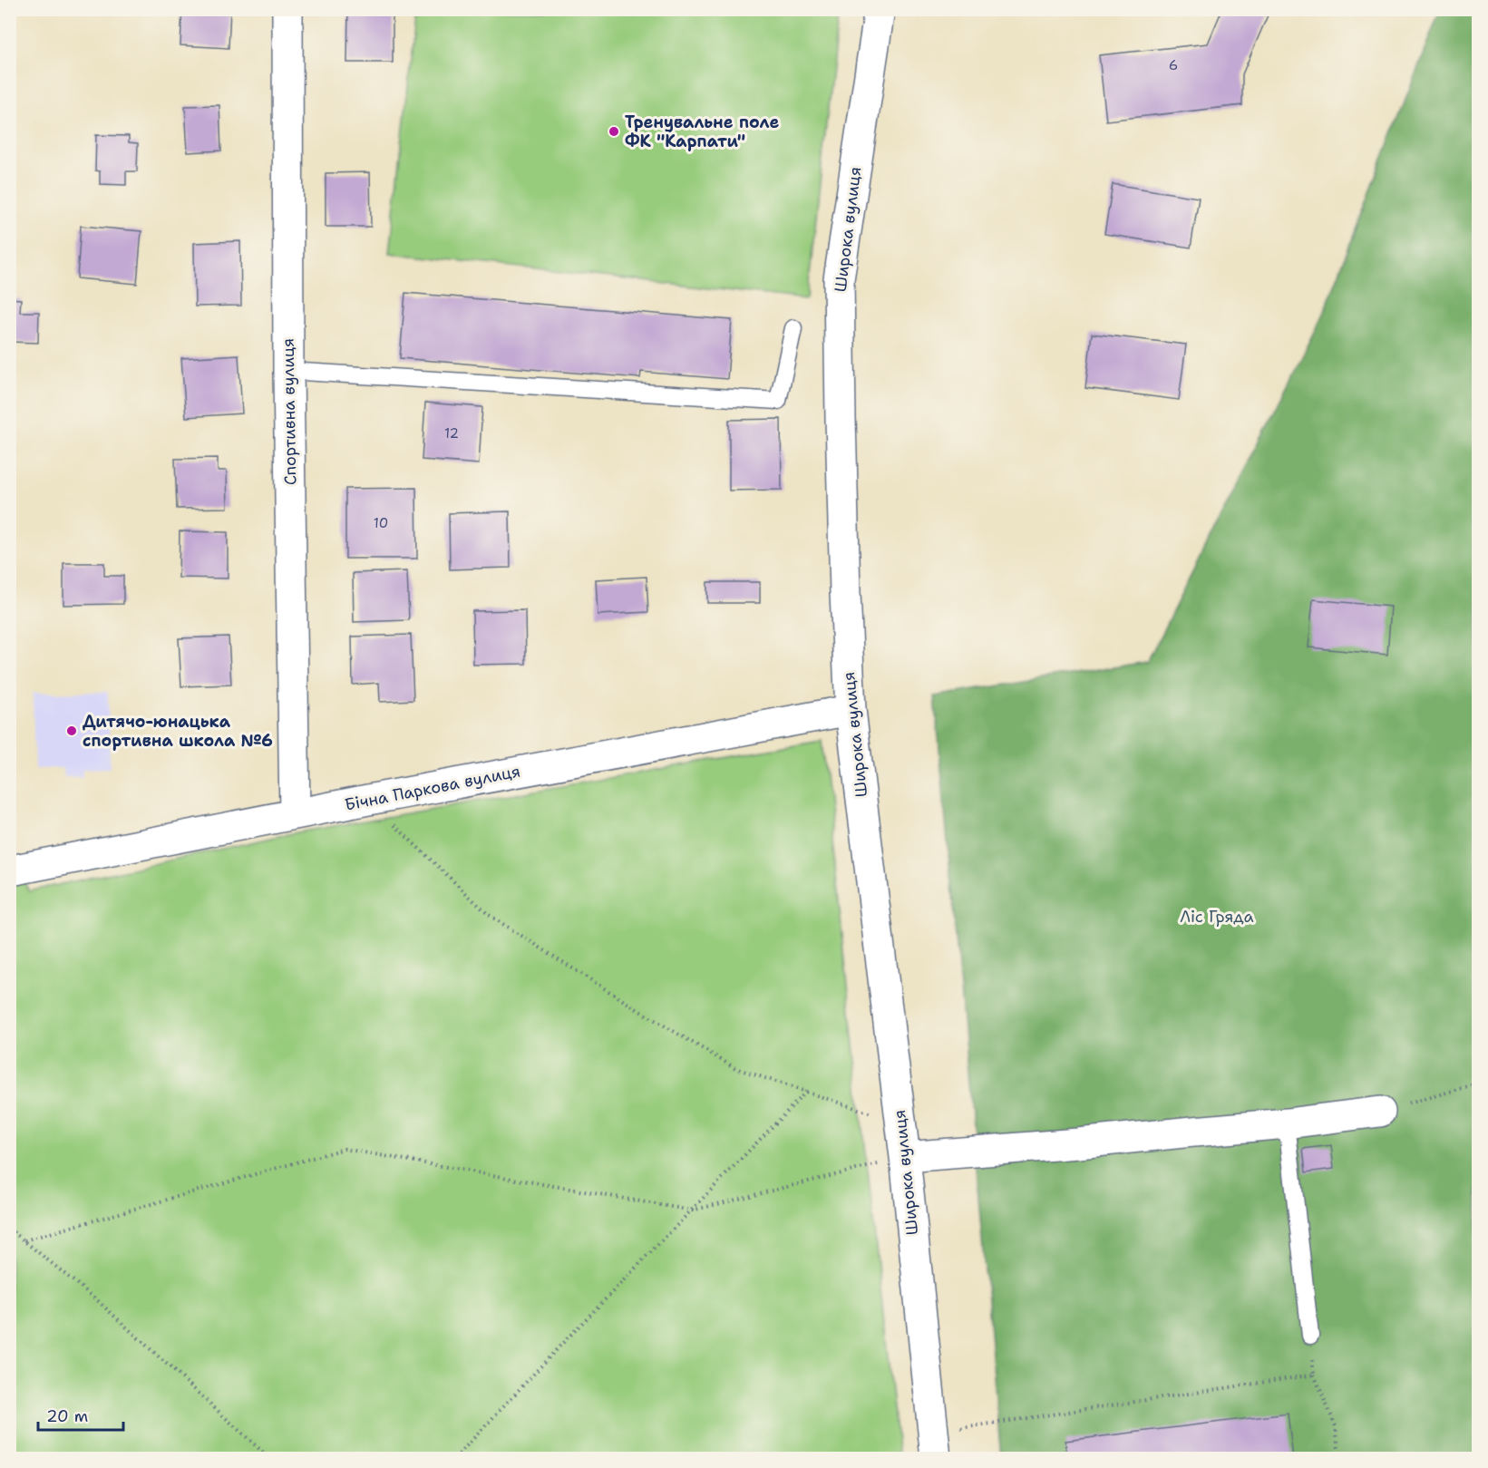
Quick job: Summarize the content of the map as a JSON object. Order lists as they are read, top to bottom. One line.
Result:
{"streets":{"street":["Широка вулиця","Спортивна вулиця","Бічна Паркова вулиця"]},"crossings":[["Широка вулиця","Бічна Паркова вулиця"],["Спортивна вулиця","Бічна Паркова вулиця"]],"parks":["Ліс Гряда"],"places":["Тренувальне поле ФК \"Карпати\"","Дитячо-юнацька спортивна школа №6"],"house_numbers":["6","12","10"],"scale_bar":"20 m"}
